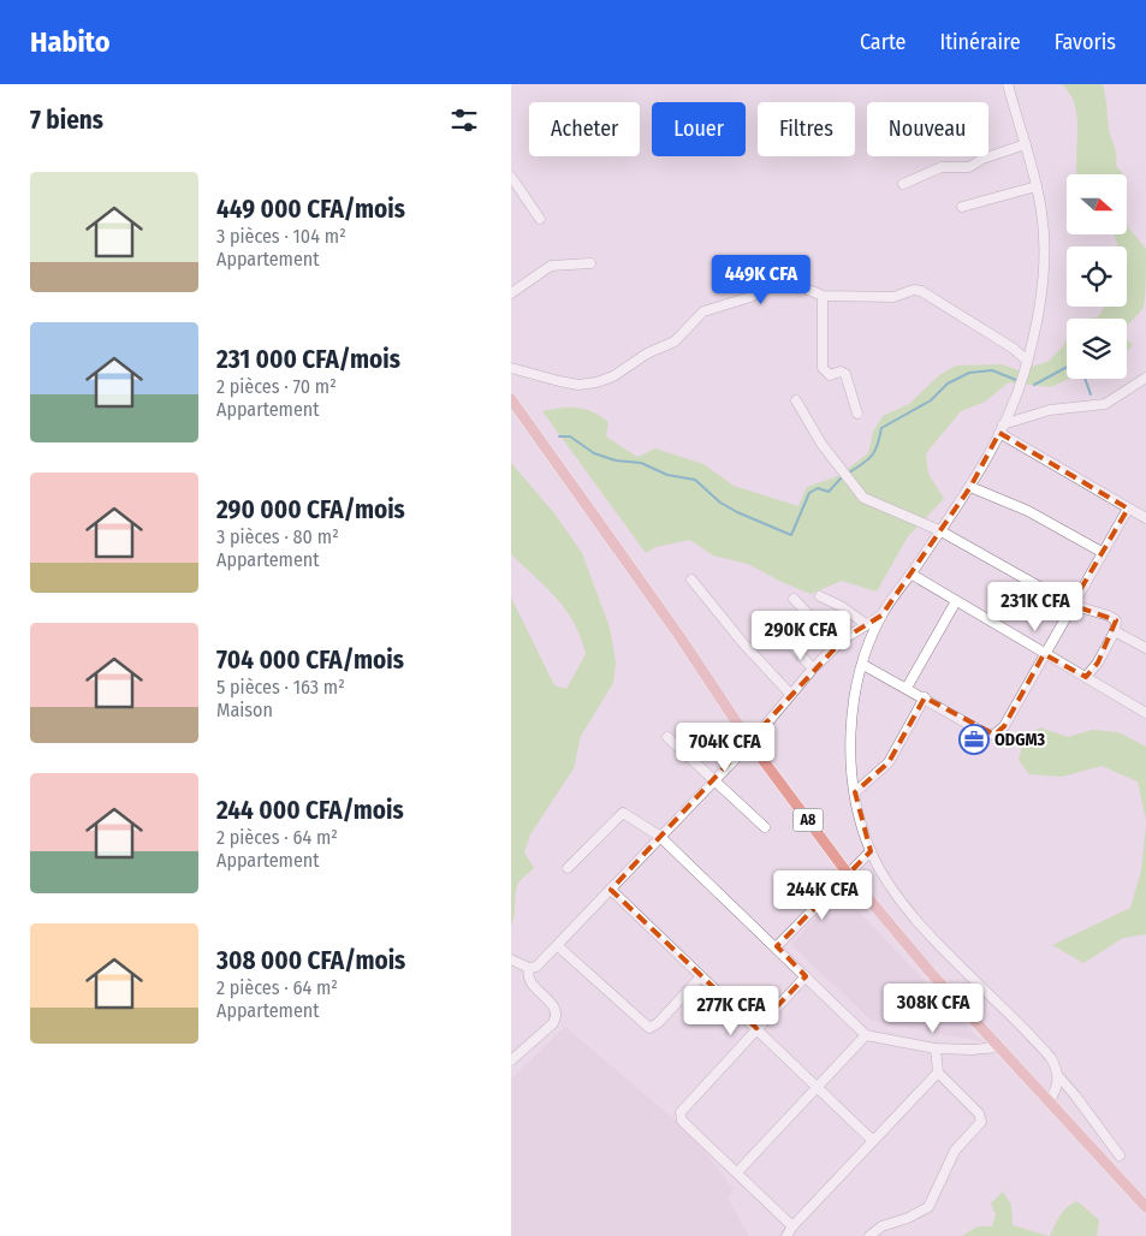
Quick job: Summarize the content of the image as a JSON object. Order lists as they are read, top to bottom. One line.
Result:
{"streets":{"main road":["A8"]},"places":{"office":["ODGM3"]},"north":"right","page":{"header":"Habito","nav":["Carte","Itinéraire","Favoris"],"heading":"7 biens","chip":["Acheter","Louer","Filtres","Nouveau"],"list":[{"name":"449 000 CFA/mois","note":"3 pièces · 104 m² · Appartement"},{"name":"231 000 CFA/mois","note":"2 pièces · 70 m² · Appartement"},{"name":"290 000 CFA/mois","note":"3 pièces · 80 m² · Appartement"},{"name":"704 000 CFA/mois","note":"5 pièces · 163 m² · Maison"},{"name":"244 000 CFA/mois","note":"2 pièces · 64 m² · Appartement"},{"name":"308 000 CFA/mois","note":"2 pièces · 64 m² · Appartement"}],"price":["449K CFA","231K CFA","290K CFA","704K CFA","244K CFA","308K CFA","277K CFA"]}}
